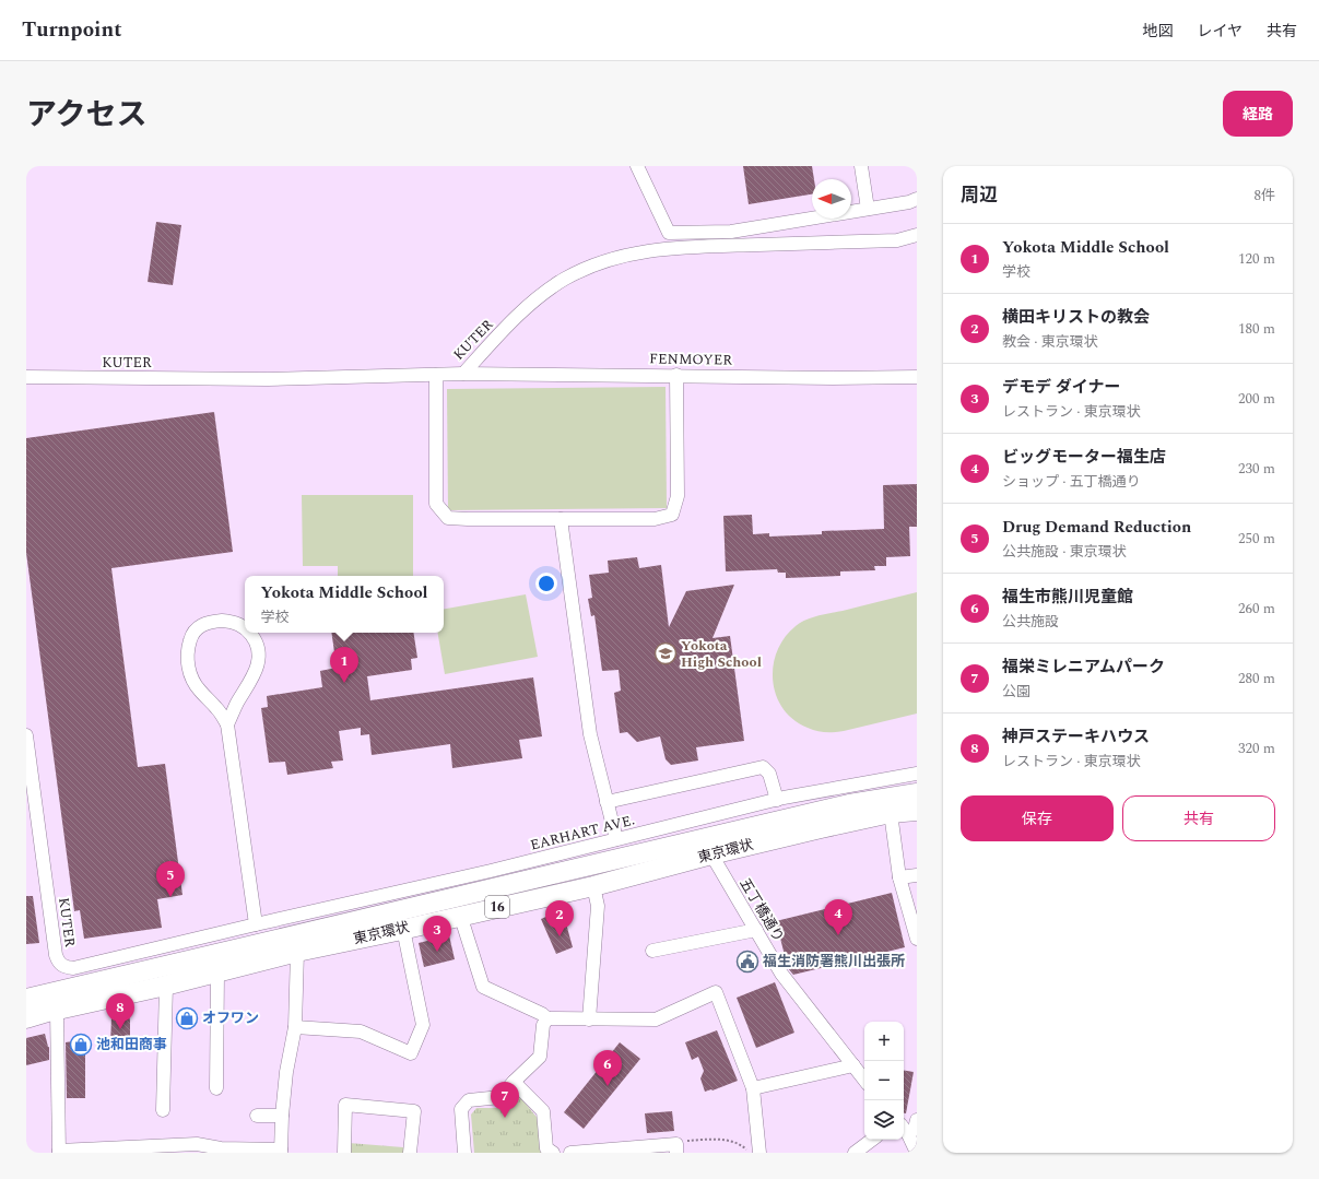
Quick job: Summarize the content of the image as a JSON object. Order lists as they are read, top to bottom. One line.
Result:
{"streets":{"highway":["東京環状","16"],"street":["KUTER","FENMOYER","EARHART AVE.","五丁橋通り"]},"crossings":[["KUTER","FENMOYER"],["KUTER","EARHART AVE."],["東京環状","五丁橋通り"]],"places":{"school or university":["Yokota High School"],"public building":["福生消防署熊川出張所"],"shop":["オフワン","池和田商事"]},"north":"left","page":{"header":"Turnpoint","nav":["地図","レイヤ","共有"],"title":"アクセス","buttons":["経路",["保存","共有"]],"heading":["周辺","8件"],"list":[{"mark":"1","name":"Yokota Middle School","note":"学校","value":"120 m"},{"mark":"2","name":"横田キリストの教会","note":"教会 · 東京環状","value":"180 m"},{"mark":"3","name":"デモデ ダイナー","note":"レストラン · 東京環状","value":"200 m"},{"mark":"4","name":"ビッグモーター福生店","note":"ショップ · 五丁橋通り","value":"230 m"},{"mark":"5","name":"Drug Demand Reduction","note":"公共施設 · 東京環状","value":"250 m"},{"mark":"6","name":"福生市熊川児童館","note":"公共施設","value":"260 m"},{"mark":"7","name":"福栄ミレニアムパーク","note":"公園","value":"280 m"},{"mark":"8","name":"神戸ステーキハウス","note":"レストラン · 東京環状","value":"320 m"}],"popup":["Yokota Middle School","学校"],"pins":["1","5","4","2","3","8","6","7"],"map_buttons":["+","−"]}}
